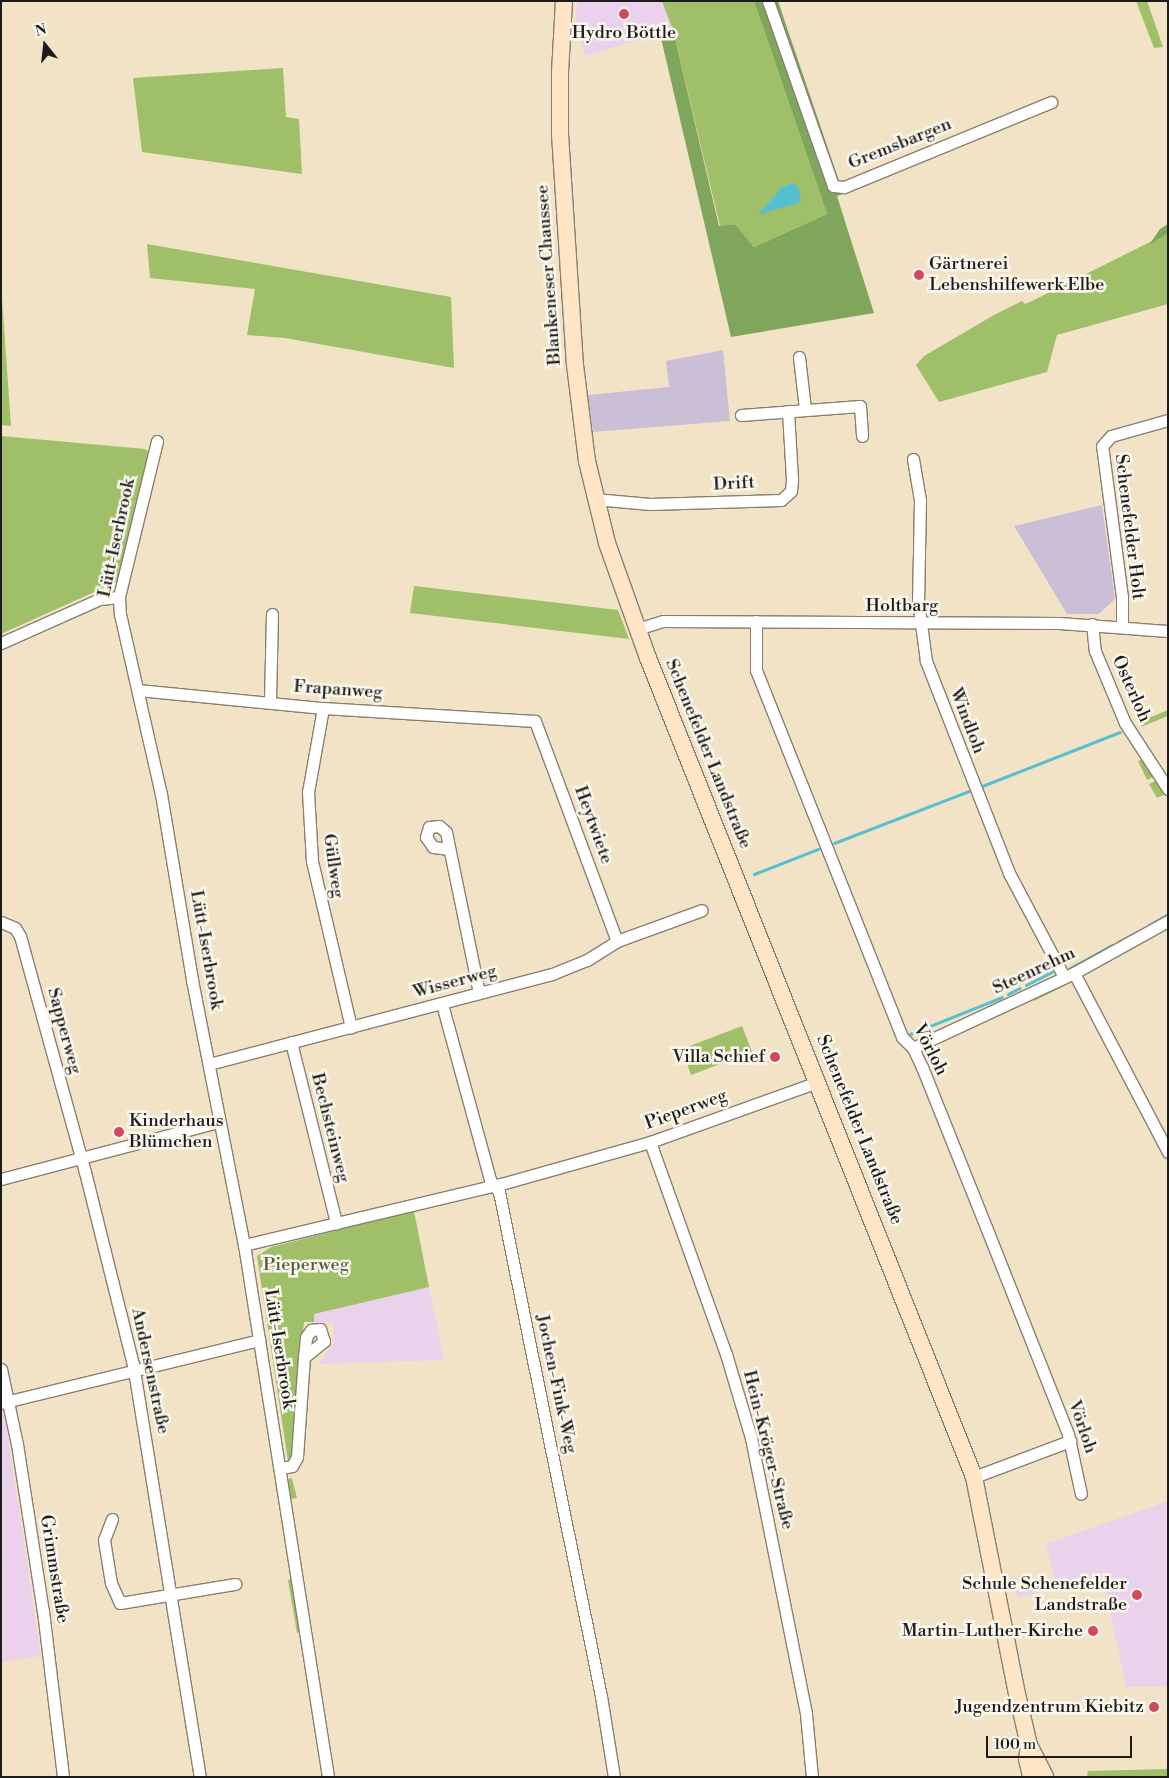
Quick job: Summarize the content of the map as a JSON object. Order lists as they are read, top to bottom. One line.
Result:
{"streets":{"main road":["Blankeneser Chaussee","Schenefelder Landstraße"],"street":["Gremsbargen","Drift","Schenefelder Holt","Lütt-Iserbrook","Holtbarg","Osterloh","Frapanweg","Windloh","Heytwiete","Güllweg","Steenrehm","Wisserweg","Sapperweg","Vörloh","Pieperweg","Bechsteinweg","Andersenstraße","Jochen-Fink-Weg","Hein-Kröger-Straße","Grimmstraße"]},"crossings":[["Blankeneser Chaussee","Drift"],["Blankeneser Chaussee","Schenefelder Landstraße"],["Schenefelder Holt","Holtbarg"],["Lütt-Iserbrook","Frapanweg"],["Lütt-Iserbrook","Wisserweg"],["Lütt-Iserbrook","Pieperweg"],["Holtbarg","Osterloh"],["Holtbarg","Windloh"],["Holtbarg","Schenefelder Landstraße"],["Holtbarg","Vörloh"],["Frapanweg","Heytwiete"],["Frapanweg","Güllweg"],["Windloh","Steenrehm"],["Schenefelder Landstraße","Pieperweg"],["Heytwiete","Wisserweg"],["Güllweg","Wisserweg"],["Steenrehm","Vörloh"],["Wisserweg","Bechsteinweg"],["Wisserweg","Jochen-Fink-Weg"],["Sapperweg","Andersenstraße"],["Pieperweg","Bechsteinweg"],["Pieperweg","Jochen-Fink-Weg"],["Pieperweg","Hein-Kröger-Straße"]],"parks":["Pieperweg"],"places":["Hydro Böttle","Gärtnerei Lebenshilfewerk Elbe","Villa Schief","Kinderhaus Blümchen","Schule Schenefelder Landstraße","Martin-Luther-Kirche","Jugendzentrum Kiebitz"],"scale_bar":"100 m","north":"top"}
